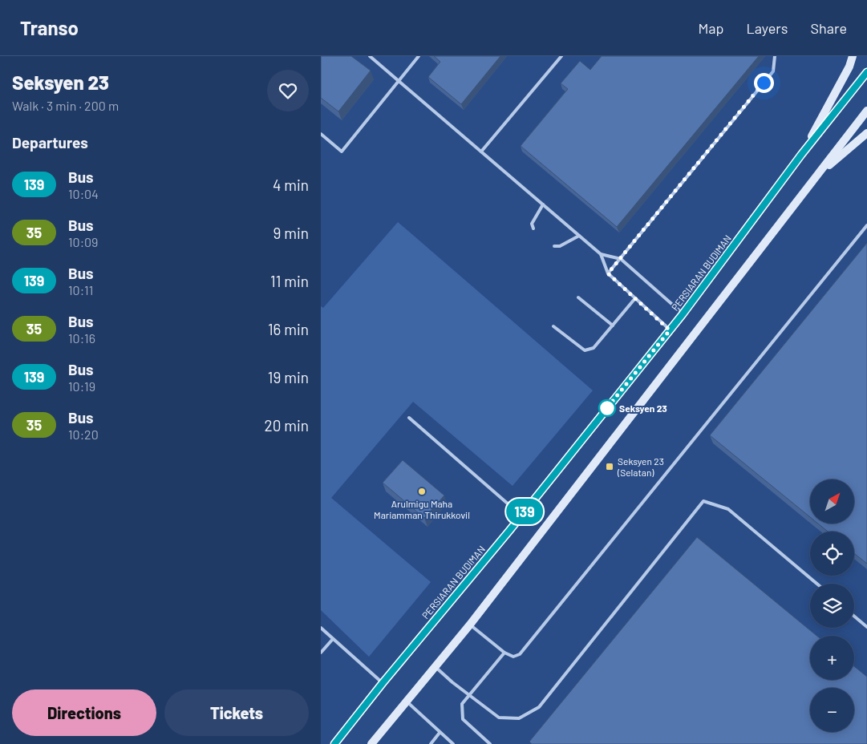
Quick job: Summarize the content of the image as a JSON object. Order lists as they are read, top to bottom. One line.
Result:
{"streets":{"main road":["PERSIARAN BUDIMAN"]},"places":{"other":["Seksyen 23","Arulmigu Maha Mariamman Thirukkovil"],"transit":["Seksyen 23 (Selatan)"]},"lines":["bus line 139"],"north":"top right","page":{"header":"Transo","nav":["Map","Layers","Share"],"heading":[["Seksyen 23","Walk · 3 min · 200 m"],"Departures"],"on_map":"139","list":[{"mark":"139","name":"Bus","note":"10:04","value":"4 min"},{"mark":"35","name":"Bus","note":"10:09","value":"9 min"},{"mark":"139","name":"Bus","note":"10:11","value":"11 min"},{"mark":"35","name":"Bus","note":"10:16","value":"16 min"},{"mark":"139","name":"Bus","note":"10:19","value":"19 min"},{"mark":"35","name":"Bus","note":"10:20","value":"20 min"}],"map_buttons":["+","−"],"buttons":["Directions","Tickets"]}}
